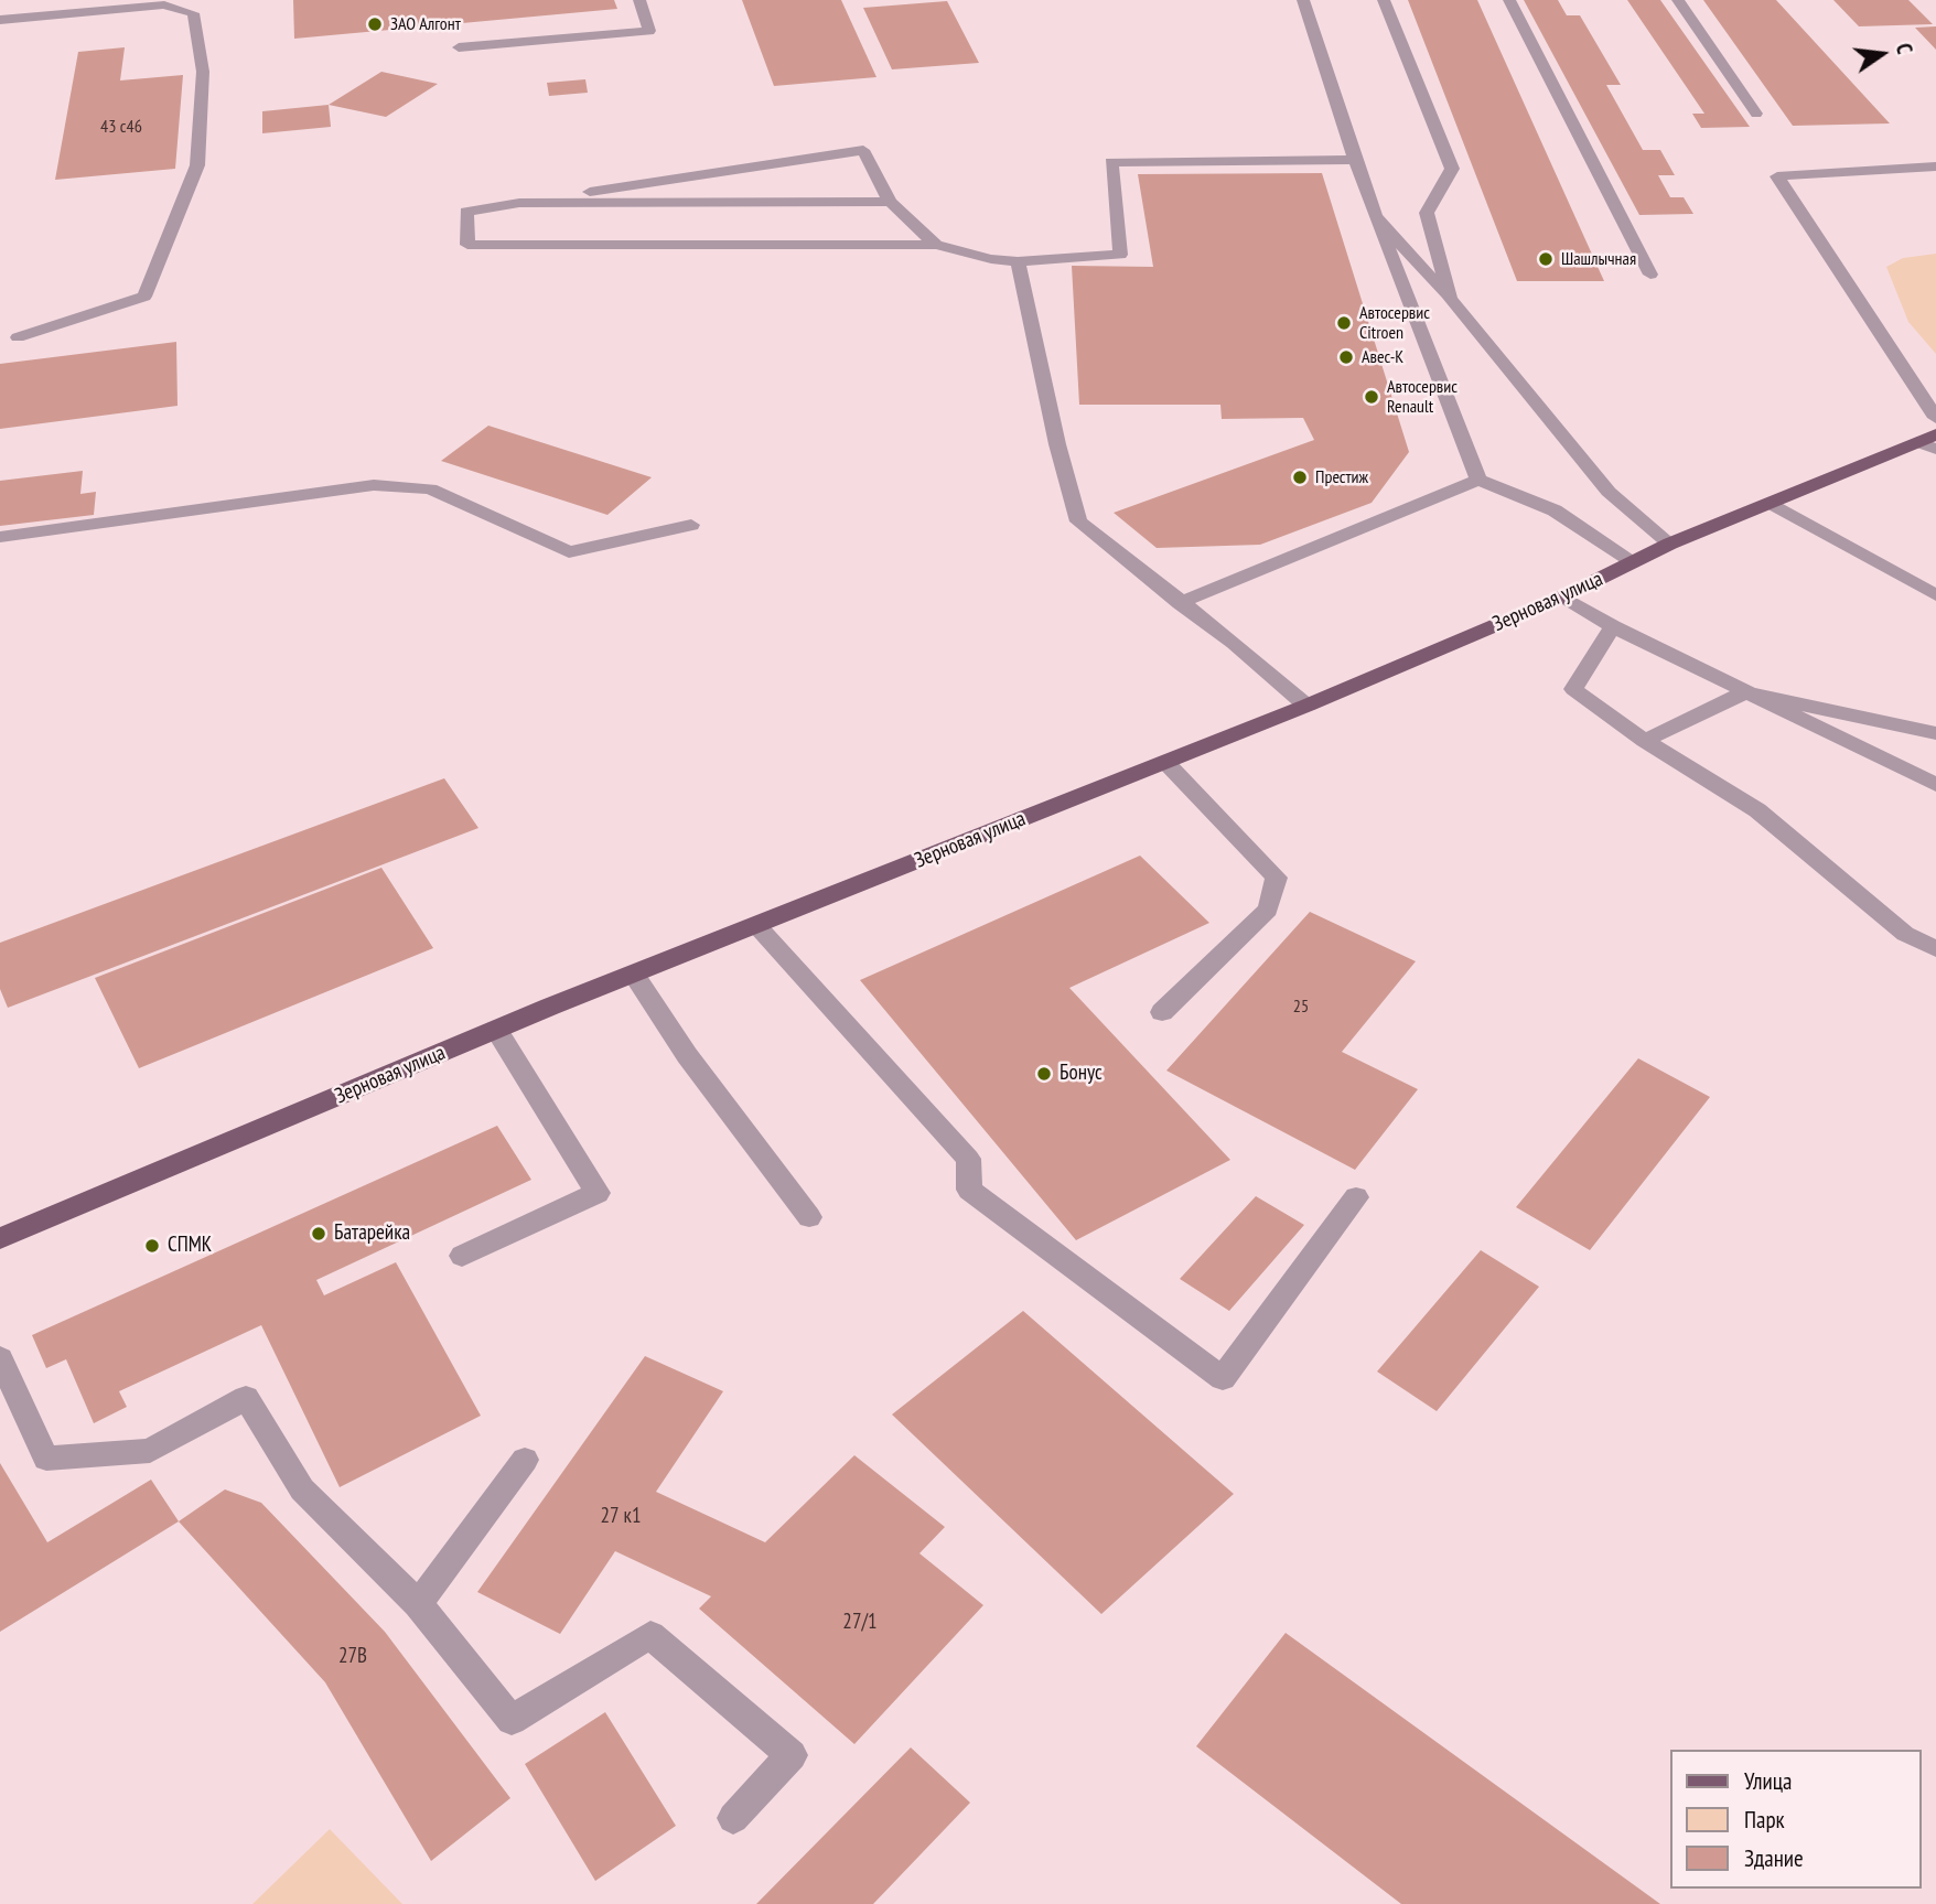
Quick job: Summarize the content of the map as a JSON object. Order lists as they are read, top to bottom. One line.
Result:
{"streets":{"main road":["Зерновая улица"]},"places":["ЗАО Алгонт","Шашлычная","Автосервис Citroen","Авес-К","Автосервис Renault","Престиж","Бонус","Батарейка","СПМК"],"house_numbers":["43 с46","25","27 к1","27/1","27В"],"legend":["Улица","Парк","Здание"],"north":"right"}
